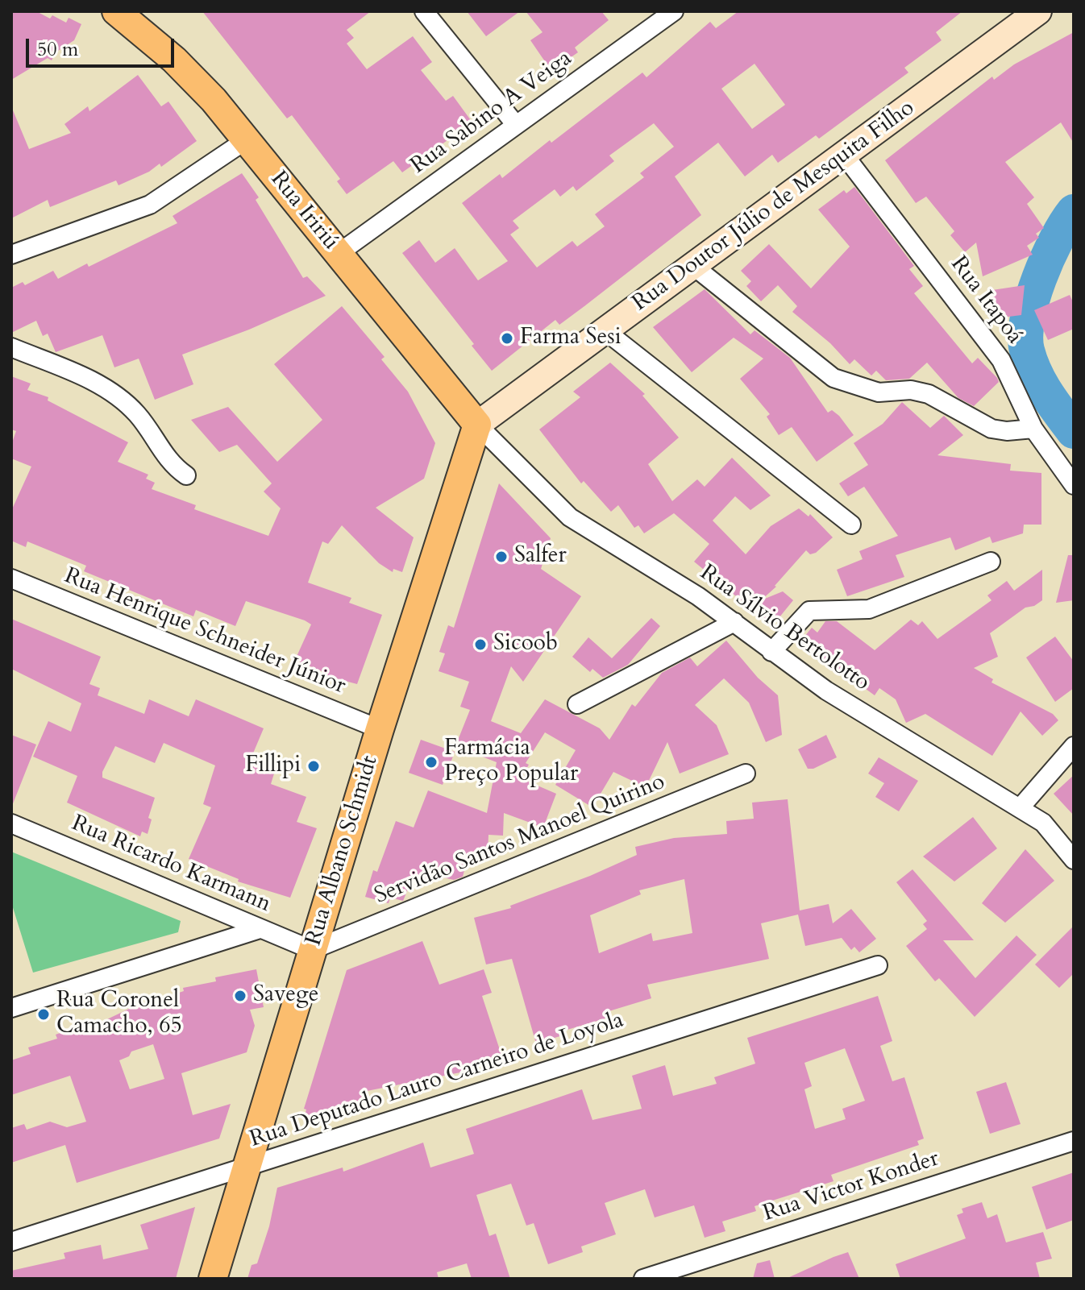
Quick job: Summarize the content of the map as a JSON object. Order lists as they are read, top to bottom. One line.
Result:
{"streets":{"main road":["Rua Doutor Júlio de Mesquita Filho","Rua Iririú","Rua Albano Schmidt"],"street":["Rua Sabino A Veiga","Rua Itapoá","Rua Sílvio Bertolotto","Rua Henrique Schneider Júnior","Servidão Santos Manoel Quirino","Rua Ricardo Karmann","Rua Deputado Lauro Carneiro de Loyola","Rua Victor Konder"]},"crossings":[["Rua Sabino A Veiga","Rua Iririú"],["Rua Doutor Júlio de Mesquita Filho","Rua Iririú"],["Rua Doutor Júlio de Mesquita Filho","Rua Itapoá"],["Rua Doutor Júlio de Mesquita Filho","Rua Sílvio Bertolotto"],["Rua Doutor Júlio de Mesquita Filho","Rua Albano Schmidt"],["Rua Iririú","Rua Sílvio Bertolotto"],["Rua Iririú","Rua Albano Schmidt"],["Rua Sílvio Bertolotto","Rua Albano Schmidt"],["Rua Henrique Schneider Júnior","Rua Albano Schmidt"],["Servidão Santos Manoel Quirino","Rua Albano Schmidt"],["Servidão Santos Manoel Quirino","Rua Ricardo Karmann"],["Rua Albano Schmidt","Rua Ricardo Karmann"],["Rua Albano Schmidt","Rua Deputado Lauro Carneiro de Loyola"]],"places":["Farma Sesi","Salfer","Sicoob","Farmácia Preço Popular","Fillipi","Savege","Rua Coronel Camacho, 65"],"scale_bar":"50 m"}
